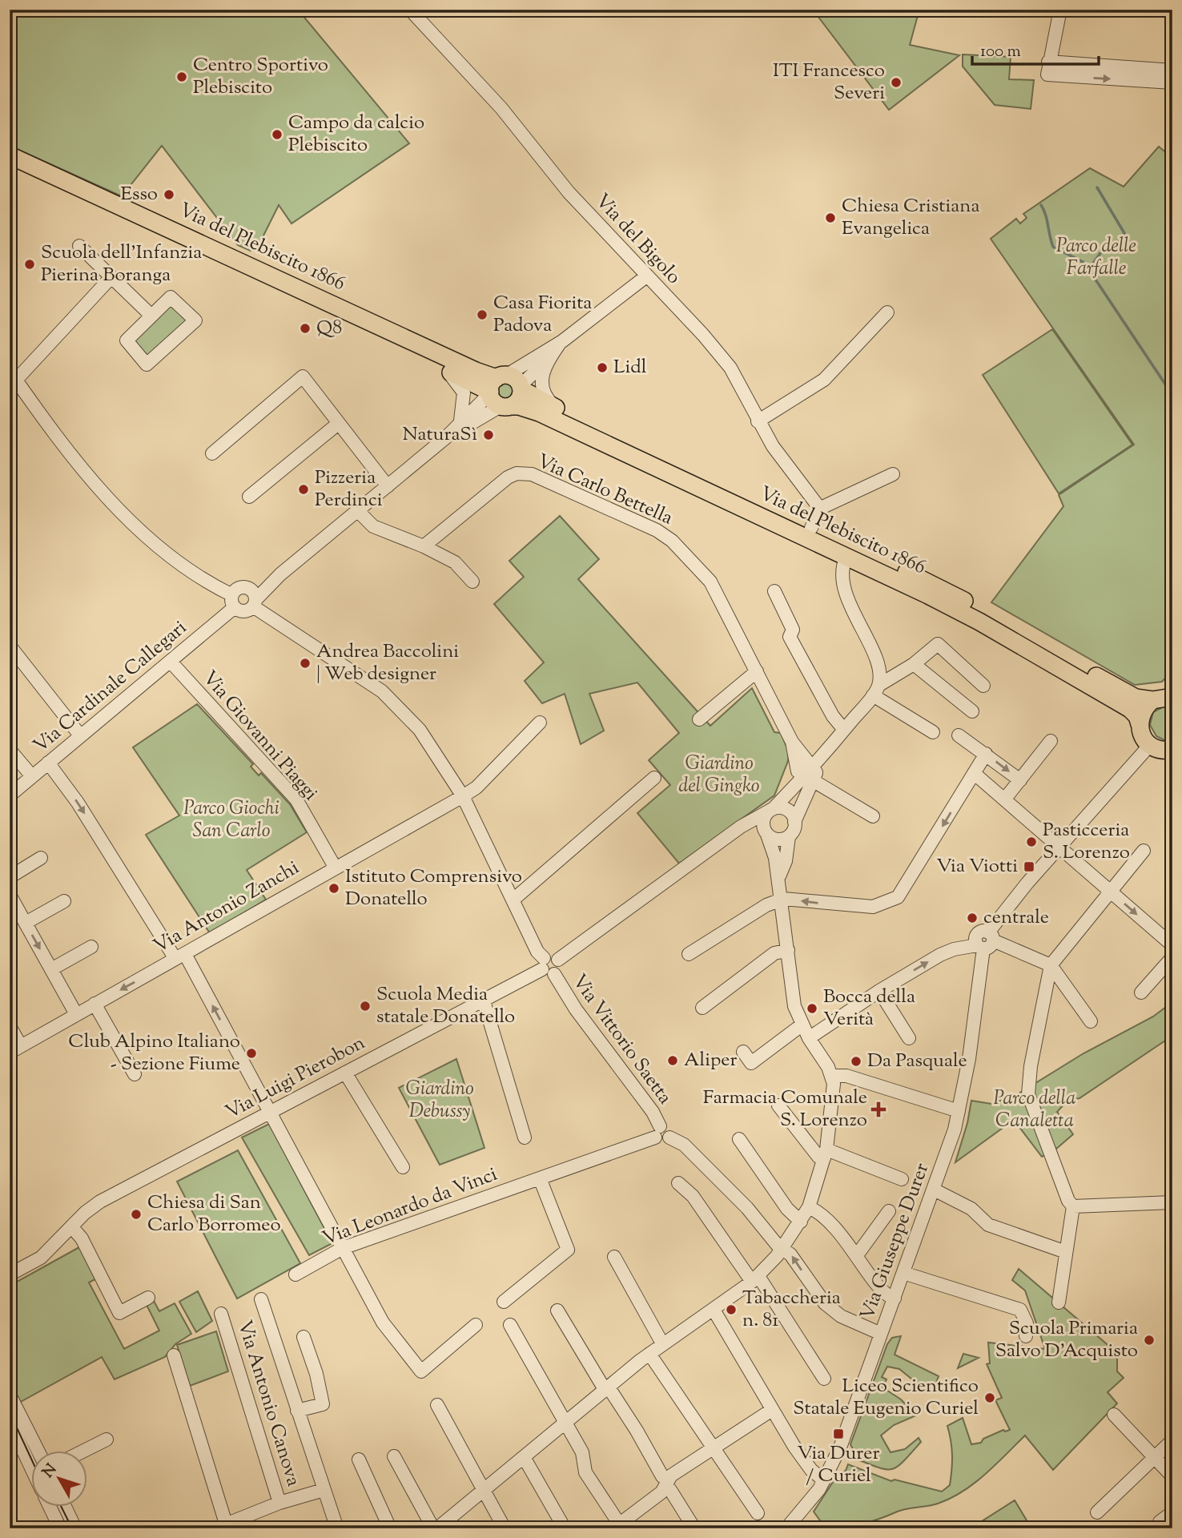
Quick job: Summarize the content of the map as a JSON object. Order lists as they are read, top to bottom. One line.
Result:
{"streets":{"main road":["Via del Plebiscito 1866"],"street":["Via del Bigolo","Via Carlo Bettella","Via Cardinale Callegari","Via Giovanni Piaggi","Via Antonio Zanchi","Via Vittorio Saetta","Via Luigi Pierobon","Via Leonardo da Vinci","Via Giuseppe Durer","Via Antonio Canova"]},"crossings":[["Via del Bigolo","Via Cardinale Callegari"],["Via del Plebiscito 1866","Via Cardinale Callegari"],["Via Cardinale Callegari","Via Giovanni Piaggi"],["Via Cardinale Callegari","Via Vittorio Saetta"],["Via Giovanni Piaggi","Via Antonio Zanchi"],["Via Antonio Zanchi","Via Vittorio Saetta"],["Via Vittorio Saetta","Via Luigi Pierobon"],["Via Vittorio Saetta","Via Leonardo da Vinci"],["Via Vittorio Saetta","Via Giuseppe Durer"]],"parks":["Parco delle Farfalle","Giardino del Gingko","Parco Giochi San Carlo","Giardino Debussy","Parco della Canaletta"],"places":{"other":["Centro Sportivo Plebiscito","ITI Francesco Severi","Campo da calcio Plebiscito","Esso","Chiesa Cristiana Evangelica","Scuola dell'Infanzia Pierina Boranga","Casa Fiorita Padova","Q8","Lidl","NaturaSì","Pizzeria Perdinci","Andrea Baccolini | Web designer","Pasticceria S. Lorenzo","Istituto Comprensivo Donatello","centrale","Scuola Media statale Donatello","Bocca della Verità","Club Alpino Italiano - Sezione Fiume","Aliper","Da Pasquale","Chiesa di San Carlo Borromeo","Tabaccheria n. 81","Scuola Primaria Salvo D'Acquisto","Liceo Scientifico Statale Eugenio Curiel"],"transit":["Via Viotti","Via Durer / Curiel"],"health":["Farmacia Comunale S. Lorenzo"]},"scale_bar":"100 m","north":"top left"}
